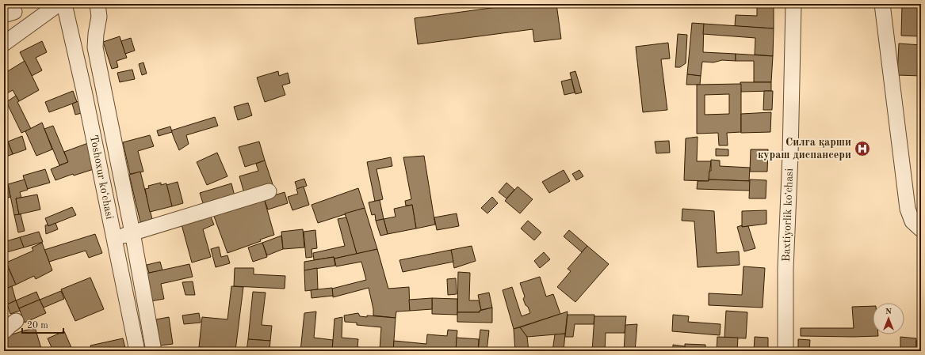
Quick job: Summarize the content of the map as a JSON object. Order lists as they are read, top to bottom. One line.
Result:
{"streets":{"street":["Toshoxur koʻchasi","Baxtiyorlik koʻchasi"]},"places":{"hospital":["Силга қарши кураш диспансери"]},"scale_bar":"20 m","north":"top"}
